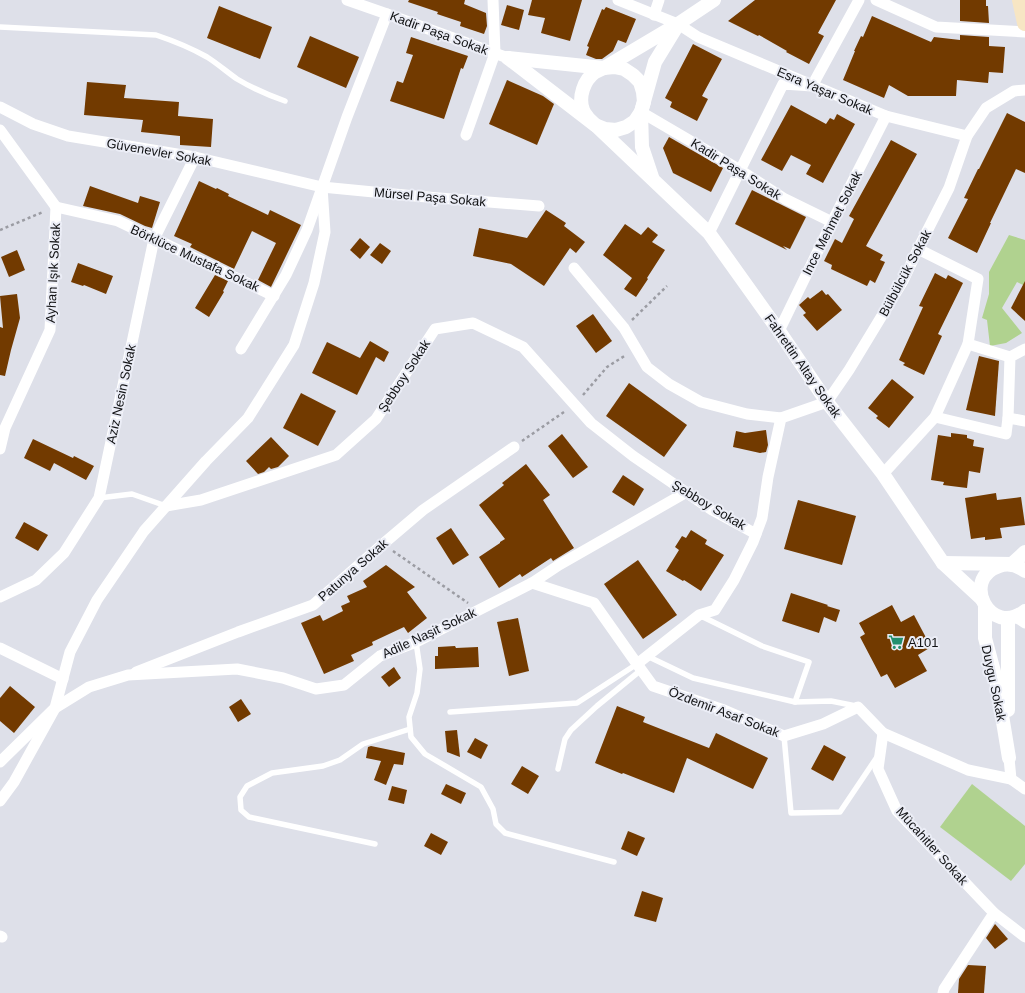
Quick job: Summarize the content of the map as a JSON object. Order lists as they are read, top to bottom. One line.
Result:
{"streets":{"street":["Kadir Paşa Sokak","Esra Yaşar Sokak","Güvenevler Sokak","Mürsel Paşa Sokak","Ince Mehmet Sokak","Börklüce Mustafa Sokak","Ayhan Işık Sokak","Bülbülcük Sokak","Fahrettin Altay Sokak","Şebboy Sokak","Aziz Nesin Sokak","Patunya Sokak","Adile Naşit Sokak","Duygu Sokak","Özdemir Asaf Sokak","Mücahitler Sokak"]},"crossings":[["Kadir Paşa Sokak","Ince Mehmet Sokak"],["Kadir Paşa Sokak","Fahrettin Altay Sokak"],["Esra Yaşar Sokak","Ince Mehmet Sokak"],["Esra Yaşar Sokak","Bülbülcük Sokak"],["Güvenevler Sokak","Mürsel Paşa Sokak"],["Güvenevler Sokak","Aziz Nesin Sokak"],["Ince Mehmet Sokak","Fahrettin Altay Sokak"],["Börklüce Mustafa Sokak","Ayhan Işık Sokak"],["Börklüce Mustafa Sokak","Aziz Nesin Sokak"],["Bülbülcük Sokak","Fahrettin Altay Sokak"],["Fahrettin Altay Sokak","Duygu Sokak"],["Şebboy Sokak","Adile Naşit Sokak"],["Patunya Sokak","Adile Naşit Sokak"],["Adile Naşit Sokak","Özdemir Asaf Sokak"]],"places":{"supermarket":["A101"]}}
